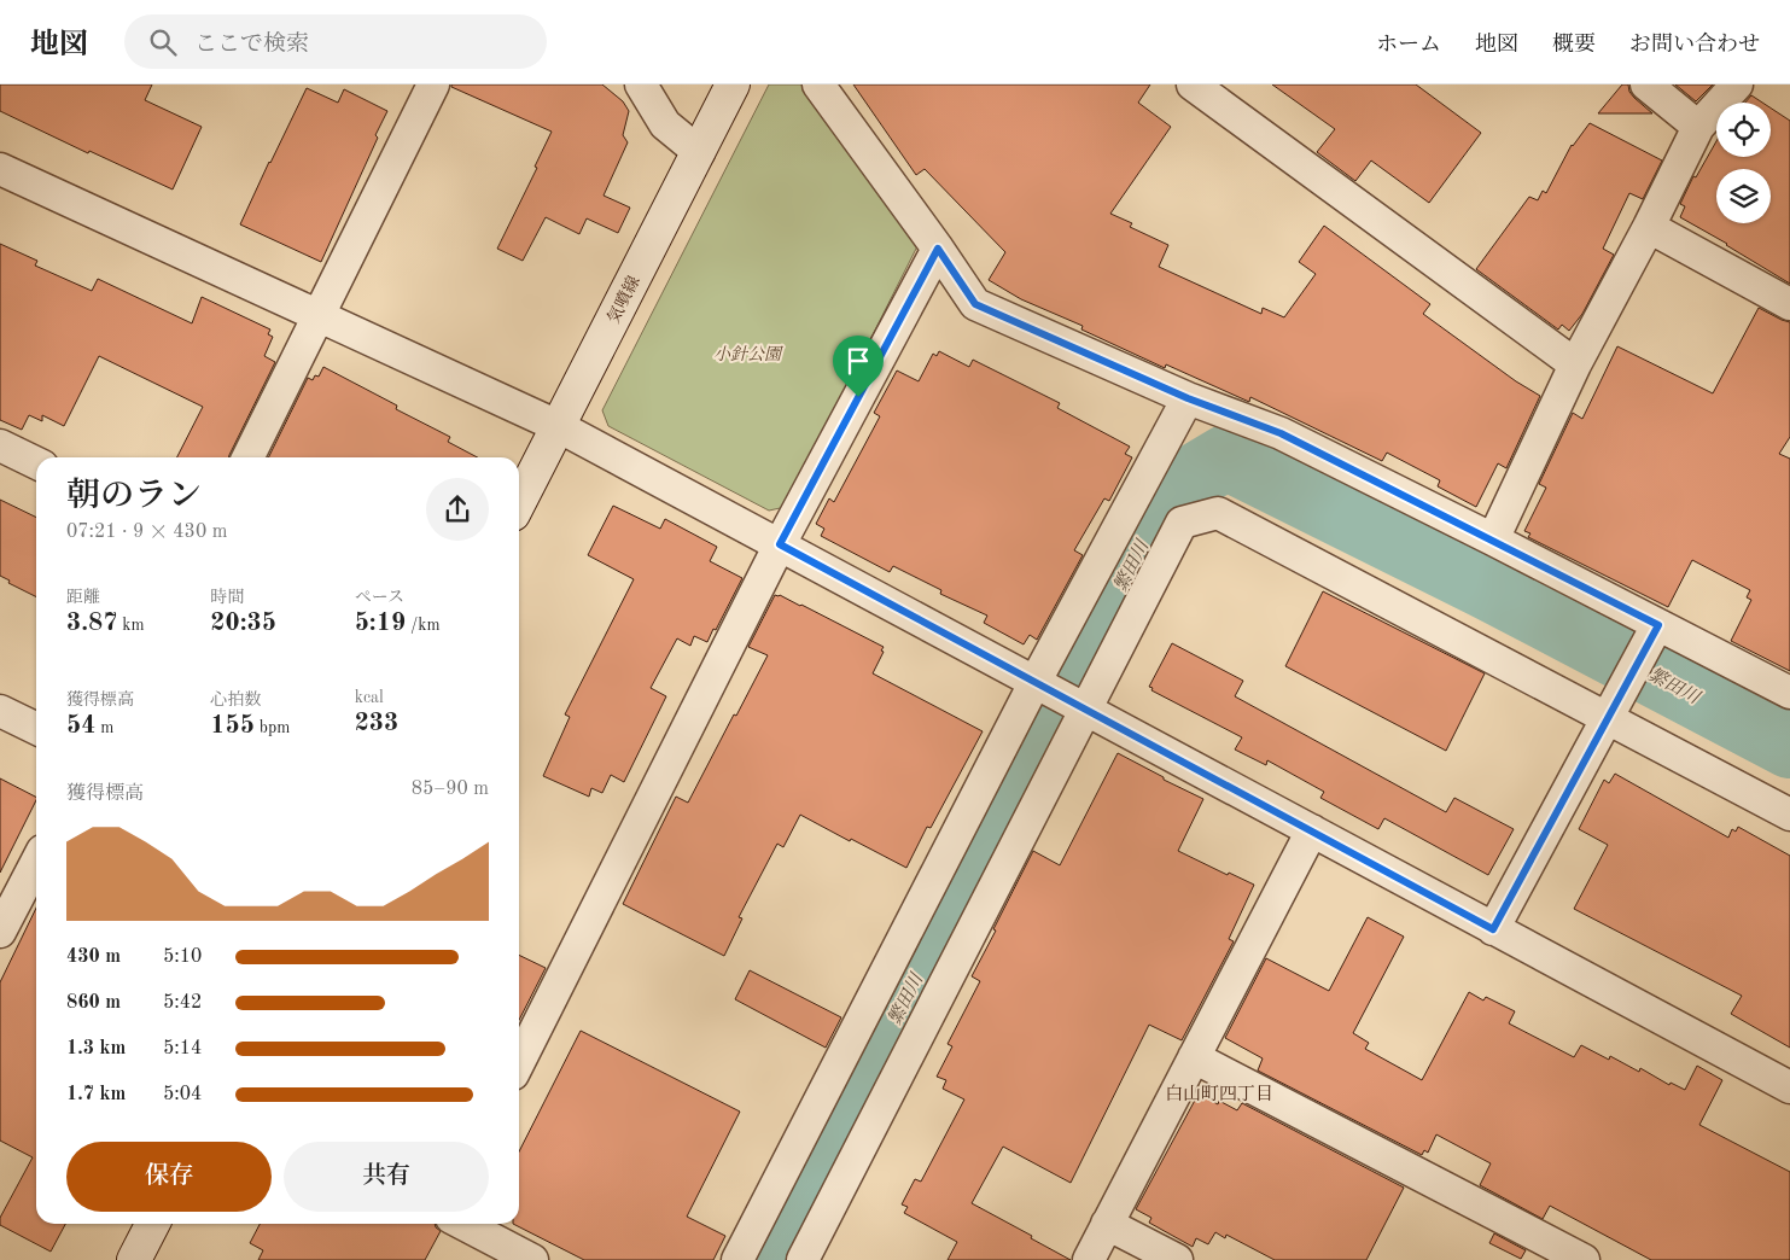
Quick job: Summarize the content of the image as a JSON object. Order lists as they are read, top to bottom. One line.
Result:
{"streets":{"street":["気噴線"]},"districts":["白山町四丁目"],"water":["繁田川"],"parks":["小針公園"],"page":{"header":"地図","search":"ここで検索","nav":["ホーム","地図","概要","お問い合わせ"],"heading":["朝のラン","07:21 · 9 × 430 m"],"stats":[["距離","3.87 km"],["時間","20:35"],["ペース","5:19 /km"],["獲得標高","54 m"],["心拍数","155 bpm"],["kcal","233"]],"chart":["獲得標高","85–90 m"],"list":[{"name":"430 m","note":"5:10"},{"name":"860 m","note":"5:42"},{"name":"1.3 km","note":"5:14"},{"name":"1.7 km","note":"5:04"}],"buttons":["保存","共有"]}}
